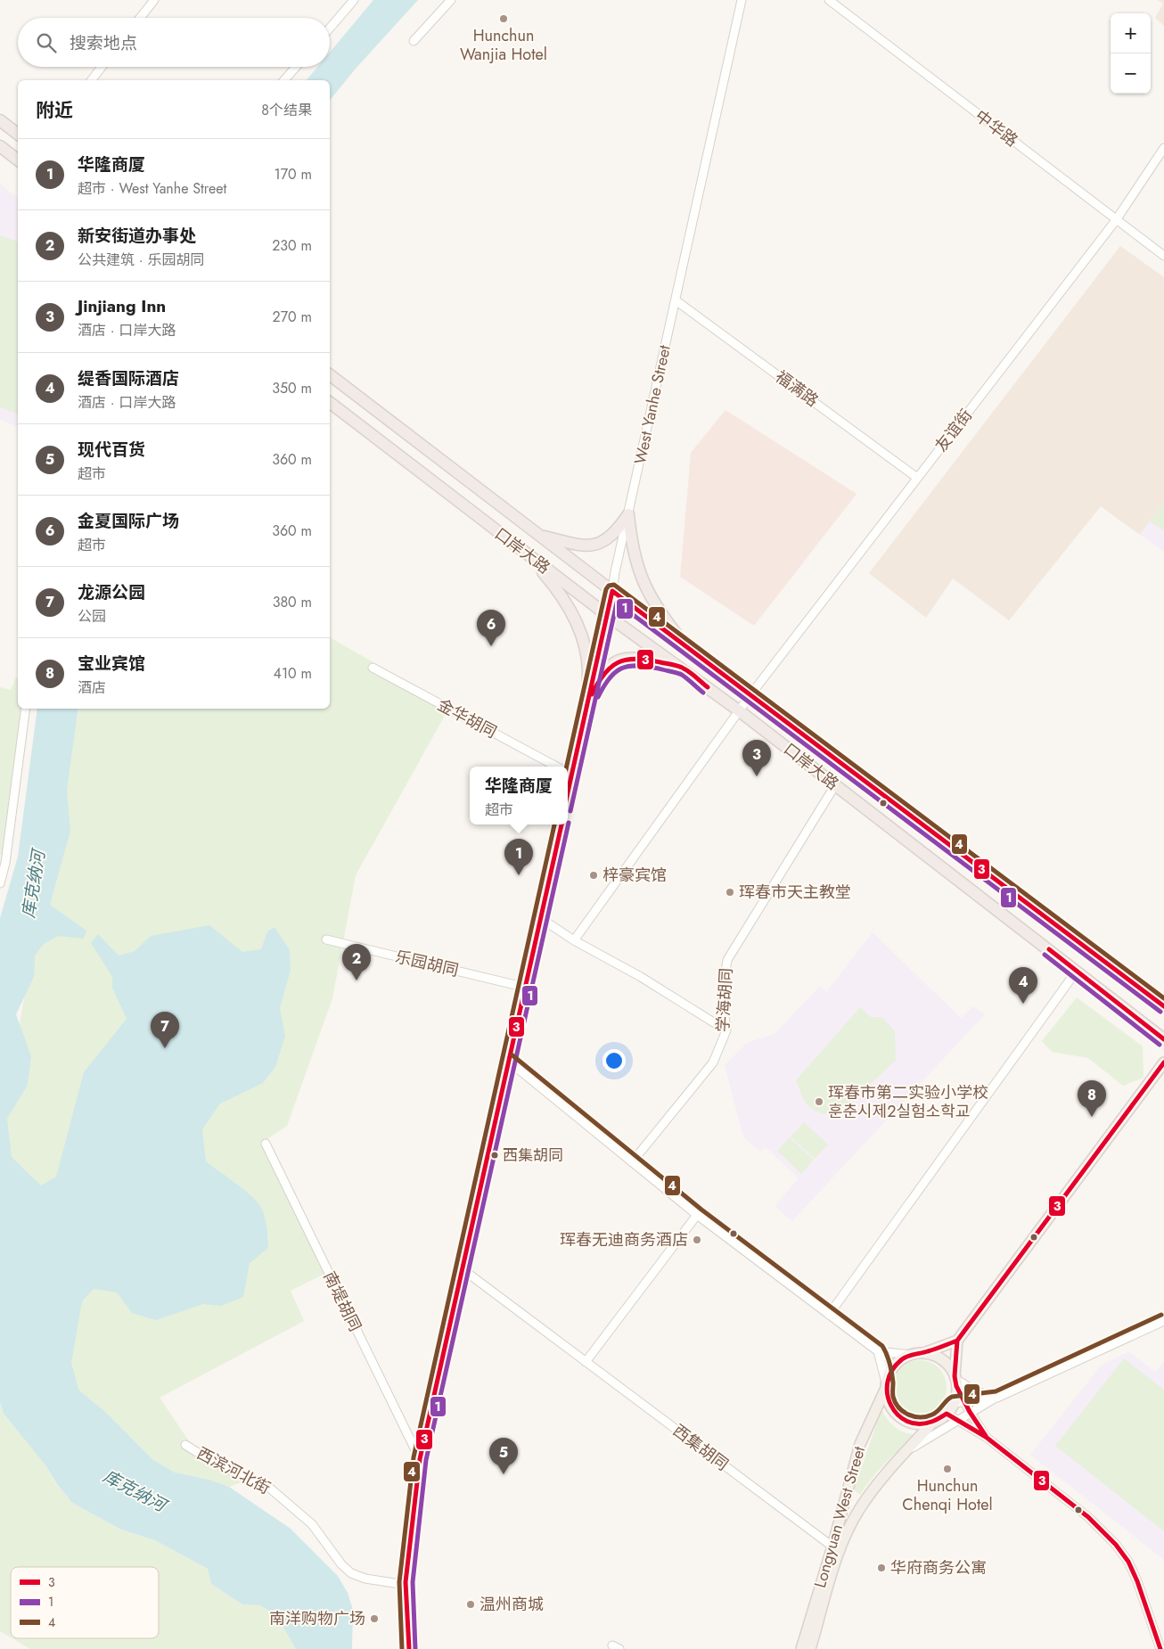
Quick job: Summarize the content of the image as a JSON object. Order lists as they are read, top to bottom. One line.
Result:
{"streets":{"highway":["口岸大路"],"main road":["West Yanhe Street","Longyuan West Street"],"street":["中华路","福满路","友谊街","金华胡同","乐园胡同","学海胡同","南堤胡同","西集胡同","西滨河北街"]},"crossings":[["中华路","友谊街"],["福满路","West Yanhe Street"],["福满路","友谊街"],["West Yanhe Street","口岸大路"],["友谊街","口岸大路"],["口岸大路","学海胡同"],["西集胡同","Longyuan West Street"]],"water":["库克纳河"],"places":["Hunchun Wanjia Hotel","梓豪宾馆","珲春市天主教堂","珲春市第二实验小学校 훈춘시제2실험소학교","西集胡同","珲春无迪商务酒店","Hunchun Chenqi Hotel","华府商务公寓","温州商城","南洋购物广场"],"lines":["transit line 4","transit line 3","transit line 1"],"legend":["3","1","4"],"page":{"map_buttons":["+","−"],"search":"搜索地点","heading":["附近","8个结果"],"list":[{"mark":"1","name":"华隆商厦","note":"超市 · West Yanhe Street","value":"170 m"},{"mark":"2","name":"新安街道办事处","note":"公共建筑 · 乐园胡同","value":"230 m"},{"mark":"3","name":"Jinjiang Inn","note":"酒店 · 口岸大路","value":"270 m"},{"mark":"4","name":"缇香国际酒店","note":"酒店 · 口岸大路","value":"350 m"},{"mark":"5","name":"现代百货","note":"超市","value":"360 m"},{"mark":"6","name":"金夏国际广场","note":"超市","value":"360 m"},{"mark":"7","name":"龙源公园","note":"公园","value":"380 m"},{"mark":"8","name":"宝业宾馆","note":"酒店","value":"410 m"}],"pins":["6","3","1","2","4","7","8","5"],"popup":["华隆商厦","超市"]}}
